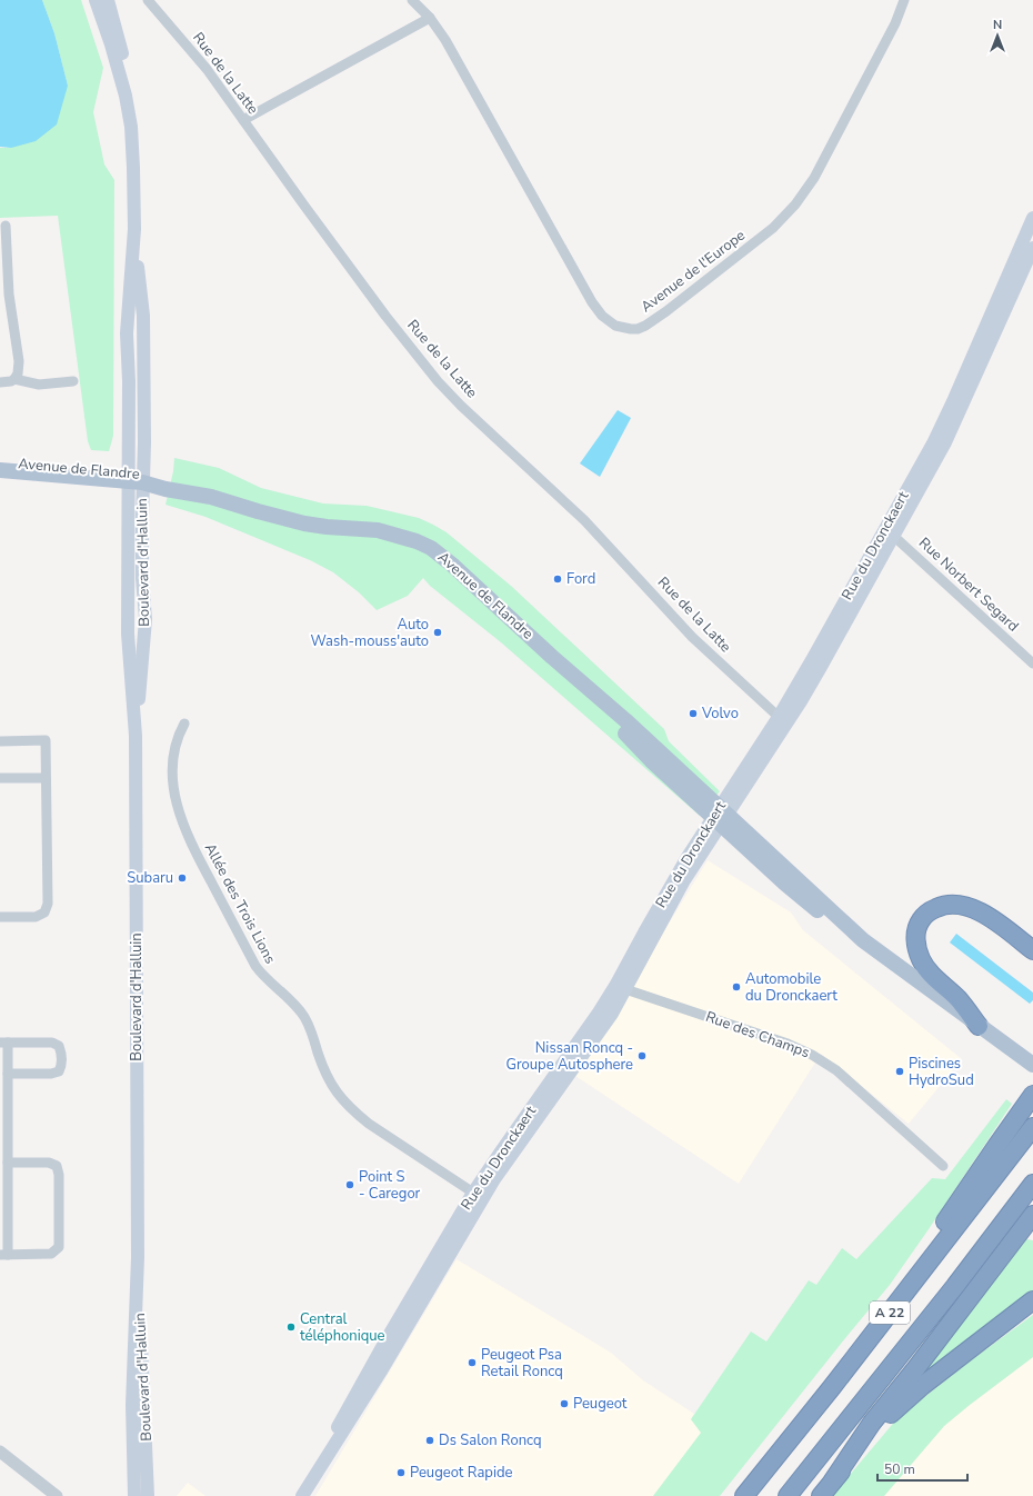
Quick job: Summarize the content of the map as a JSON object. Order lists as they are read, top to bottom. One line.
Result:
{"streets":{"highway":["A 22"],"main road":["Avenue de Flandre","Rue du Dronckaert","Boulevard d'Halluin"],"street":["Rue de la Latte","Avenue de l'Europe","Rue Norbert Segard","Allée des Trois Lions","Rue des Champs"]},"crossings":[["Rue de la Latte","Rue du Dronckaert"],["Avenue de Flandre","Rue du Dronckaert"],["Avenue de Flandre","Boulevard d'Halluin"],["Rue du Dronckaert","Rue Norbert Segard"],["Rue du Dronckaert","Allée des Trois Lions"],["Rue du Dronckaert","Rue des Champs"]],"places":["Ford","Auto Wash-mouss'auto","Volvo","Subaru","Automobile du Dronckaert","Nissan Roncq - Groupe Autosphere","Piscines HydroSud","Point S - Caregor","Central téléphonique","Peugeot Psa Retail Roncq","Peugeot","Ds Salon Roncq","Peugeot Rapide"],"scale_bar":"50 m","north":"top"}
